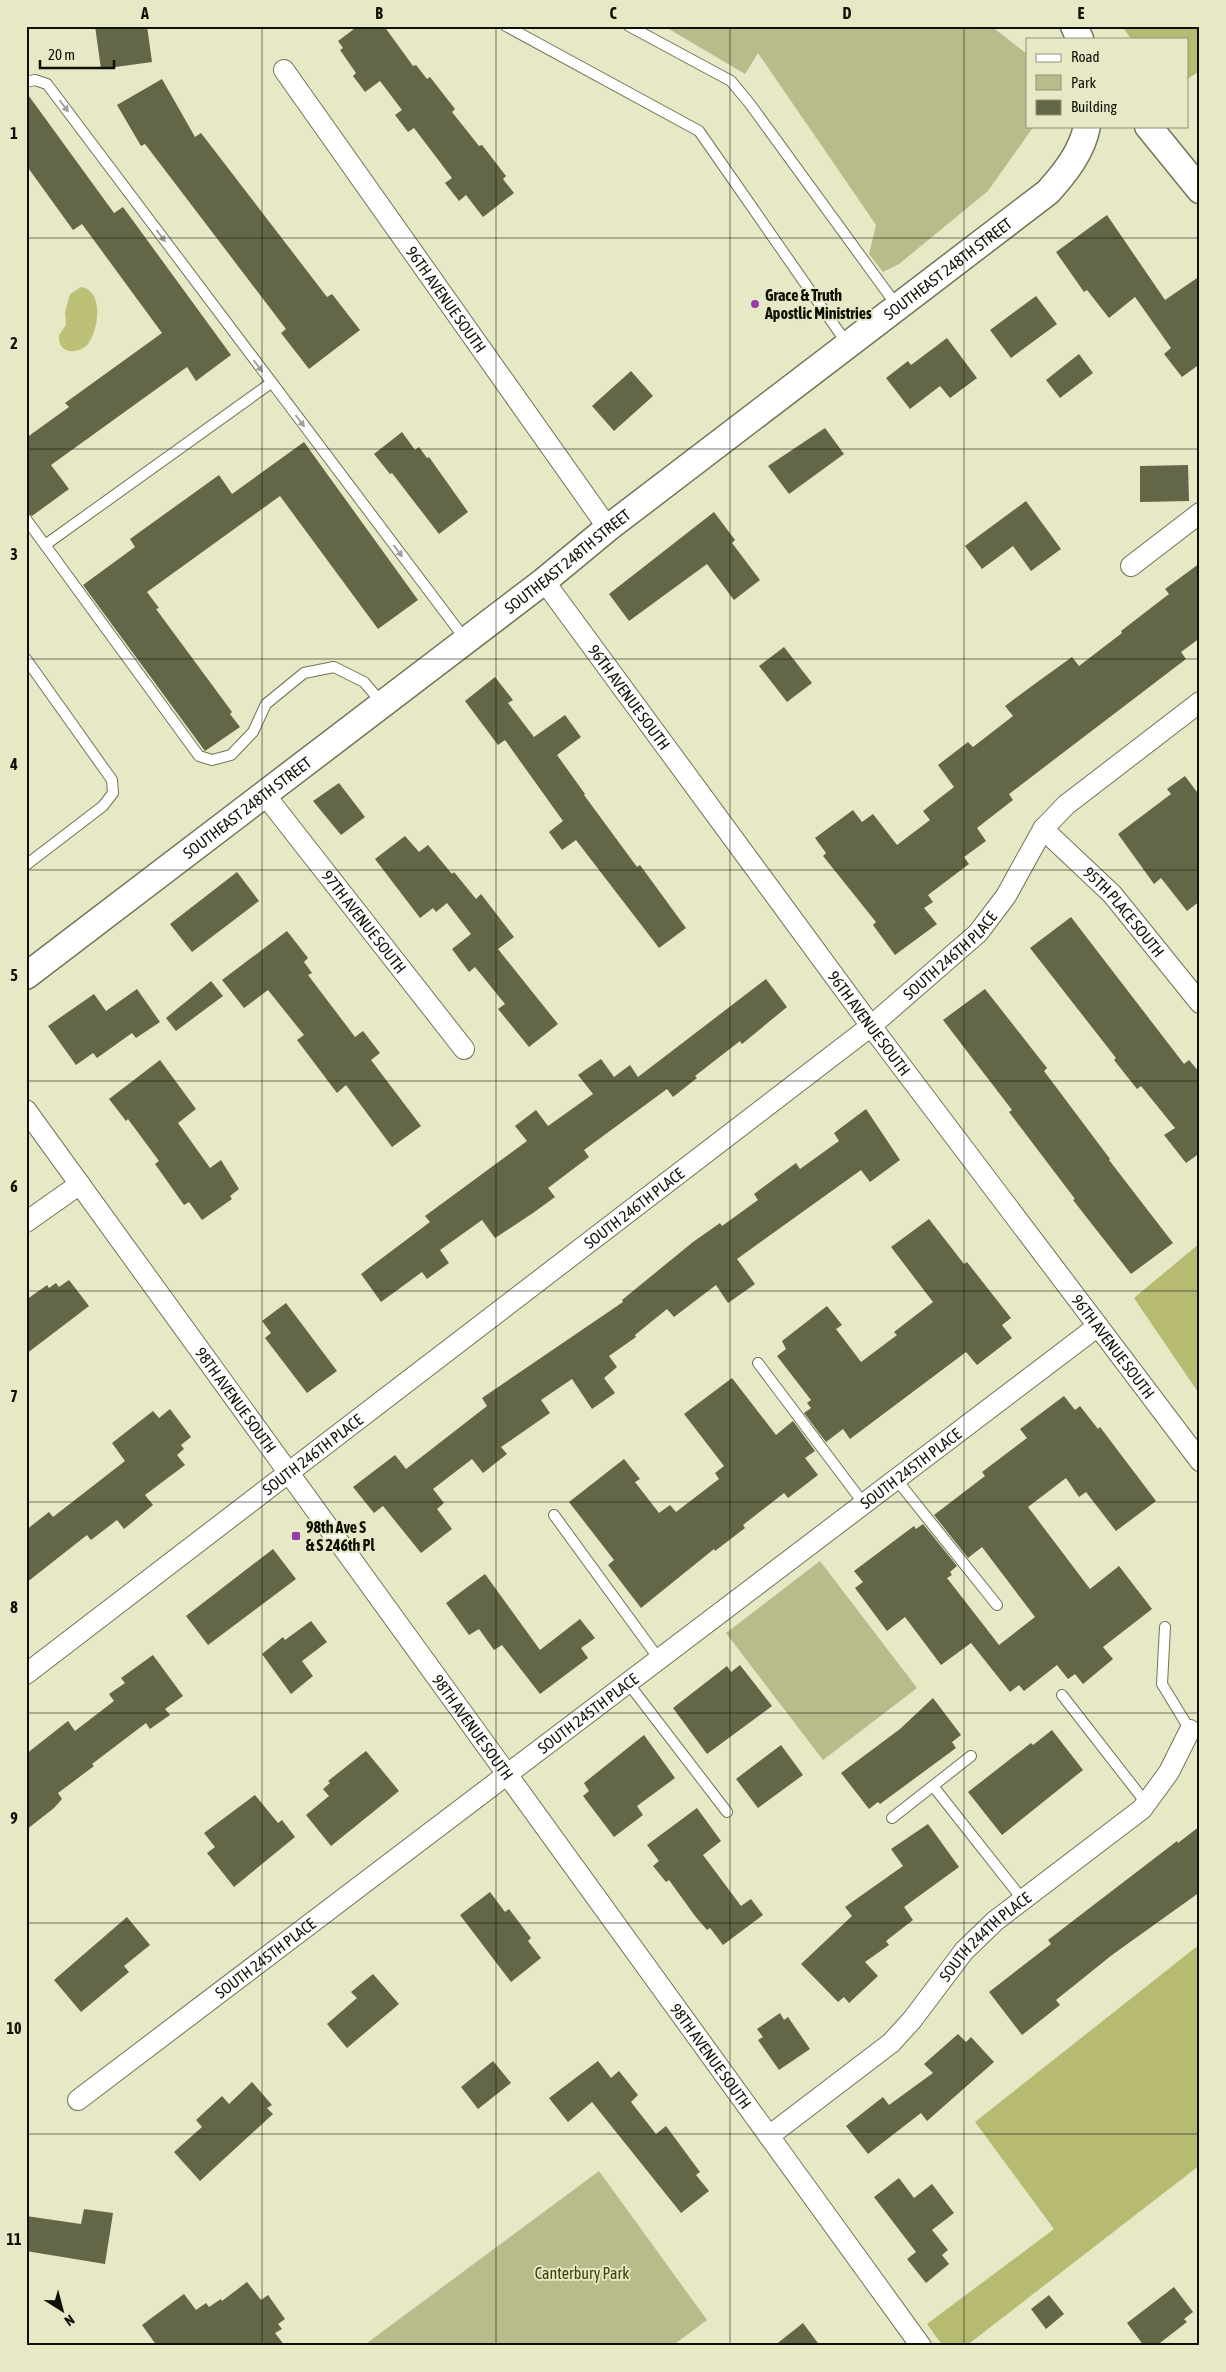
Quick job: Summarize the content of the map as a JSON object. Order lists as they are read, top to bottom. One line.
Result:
{"streets":{"street":["SOUTHEAST 248TH STREET","96TH AVENUE SOUTH","95TH PLACE SOUTH","97TH AVENUE SOUTH","SOUTH 246TH PLACE","98TH AVENUE SOUTH","SOUTH 245TH PLACE","SOUTH 244TH PLACE"]},"crossings":[["SOUTHEAST 248TH STREET","96TH AVENUE SOUTH"],["SOUTHEAST 248TH STREET","97TH AVENUE SOUTH"],["96TH AVENUE SOUTH","SOUTH 246TH PLACE"],["96TH AVENUE SOUTH","SOUTH 245TH PLACE"],["95TH PLACE SOUTH","SOUTH 246TH PLACE"],["SOUTH 246TH PLACE","98TH AVENUE SOUTH"],["98TH AVENUE SOUTH","SOUTH 245TH PLACE"],["98TH AVENUE SOUTH","SOUTH 244TH PLACE"]],"parks":["Canterbury Park"],"places":{"other":["Grace & Truth Apostlic Ministries"],"transit":["98th Ave S & S 246th Pl"]},"legend":["Road","Park","Building"],"scale_bar":"20 m","north":"bottom right","grid":{"columns":["A","B","C","D","E"],"rows":["1","2","3","4","5","6","7","8","9","10","11"]}}
